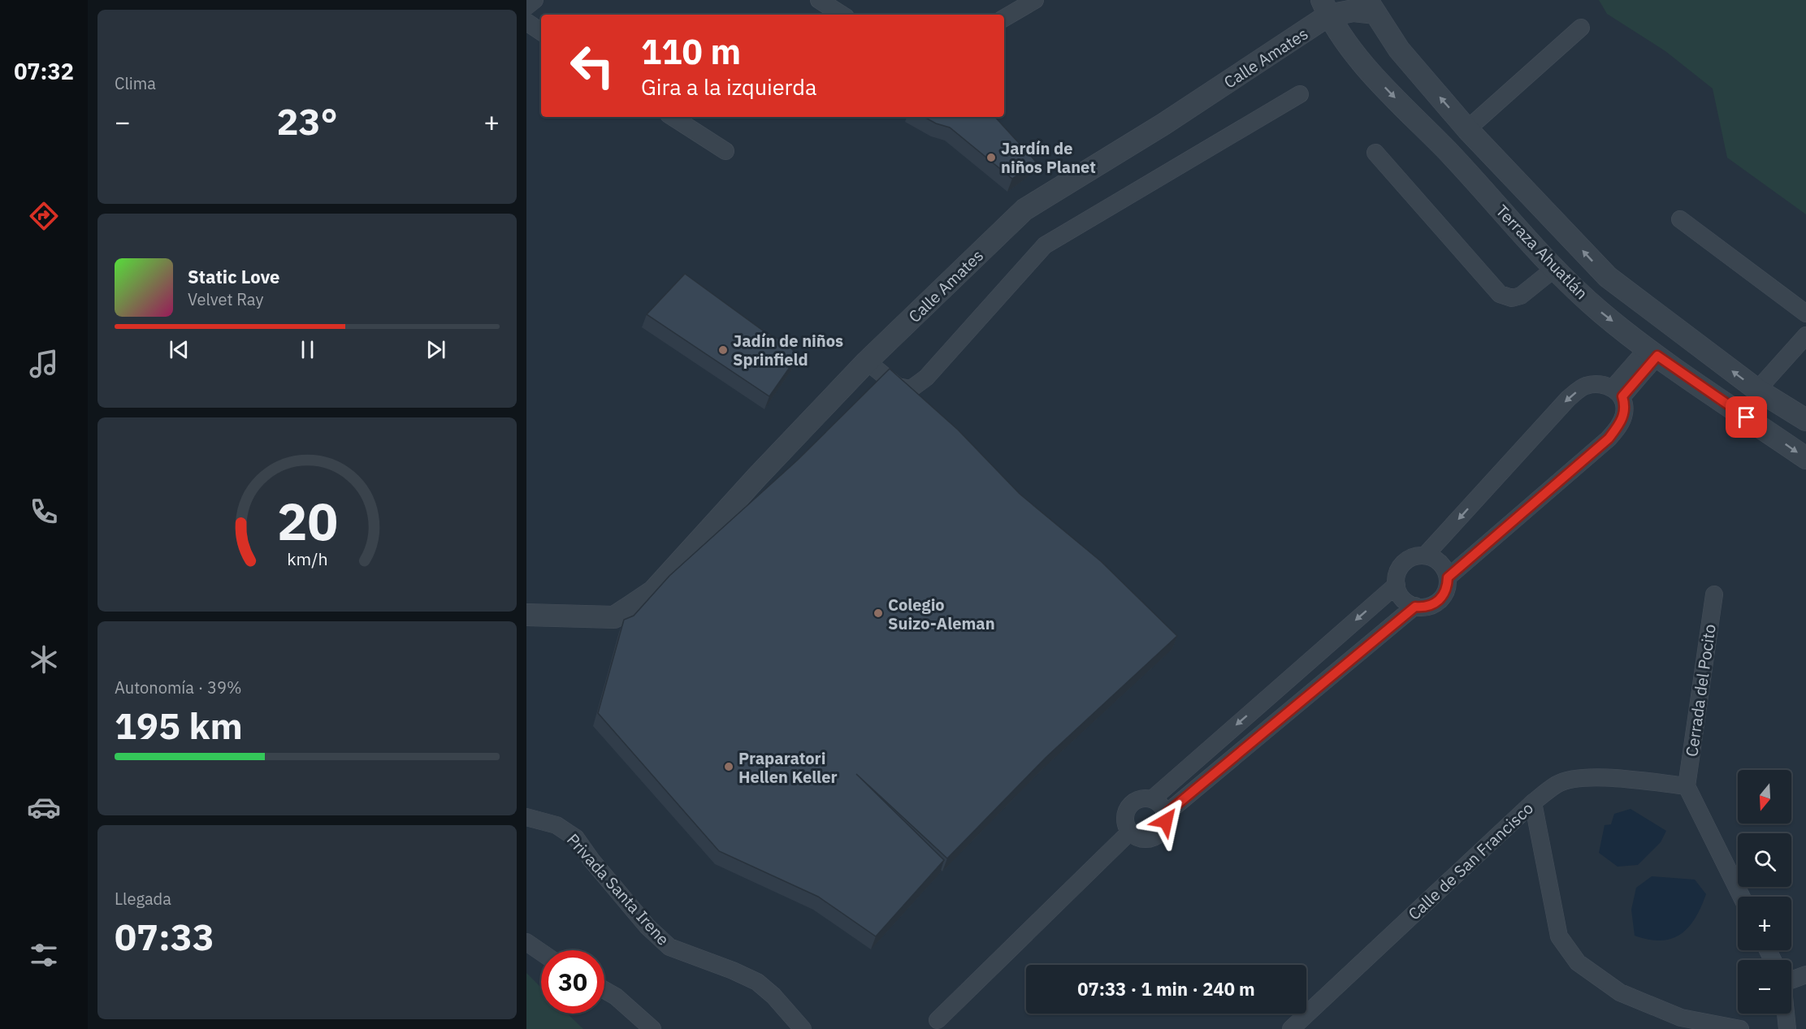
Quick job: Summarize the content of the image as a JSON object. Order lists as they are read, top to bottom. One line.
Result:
{"streets":{"street":["Calle Amates","Terraza Ahuatlán","Cerrada del Pocito","Calle de San Francisco","Privada Santa Irene"]},"crossings":[["Calle Amates","Terraza Ahuatlán"],["Cerrada del Pocito","Calle de San Francisco"]],"places":["Jardín de niños Planet","Jadín de niños Sprinfield","Colegio Suizo-Aleman","Praparatori Hellen Keller"],"north":"bottom","page":{"tabs":"07:32","tile":["Clima",["Autonomía · 39%","195 km"],["Llegada","07:33"]],"turn":["110 m","Gira a la izquierda"],"heat":["−","23°","+"],"song":["Static Love","Velvet Ray"],"map_buttons":["+","−"],"limit":"30","trip":"07:33 · 1 min · 240 m","gauge":["20","km/h"]}}
